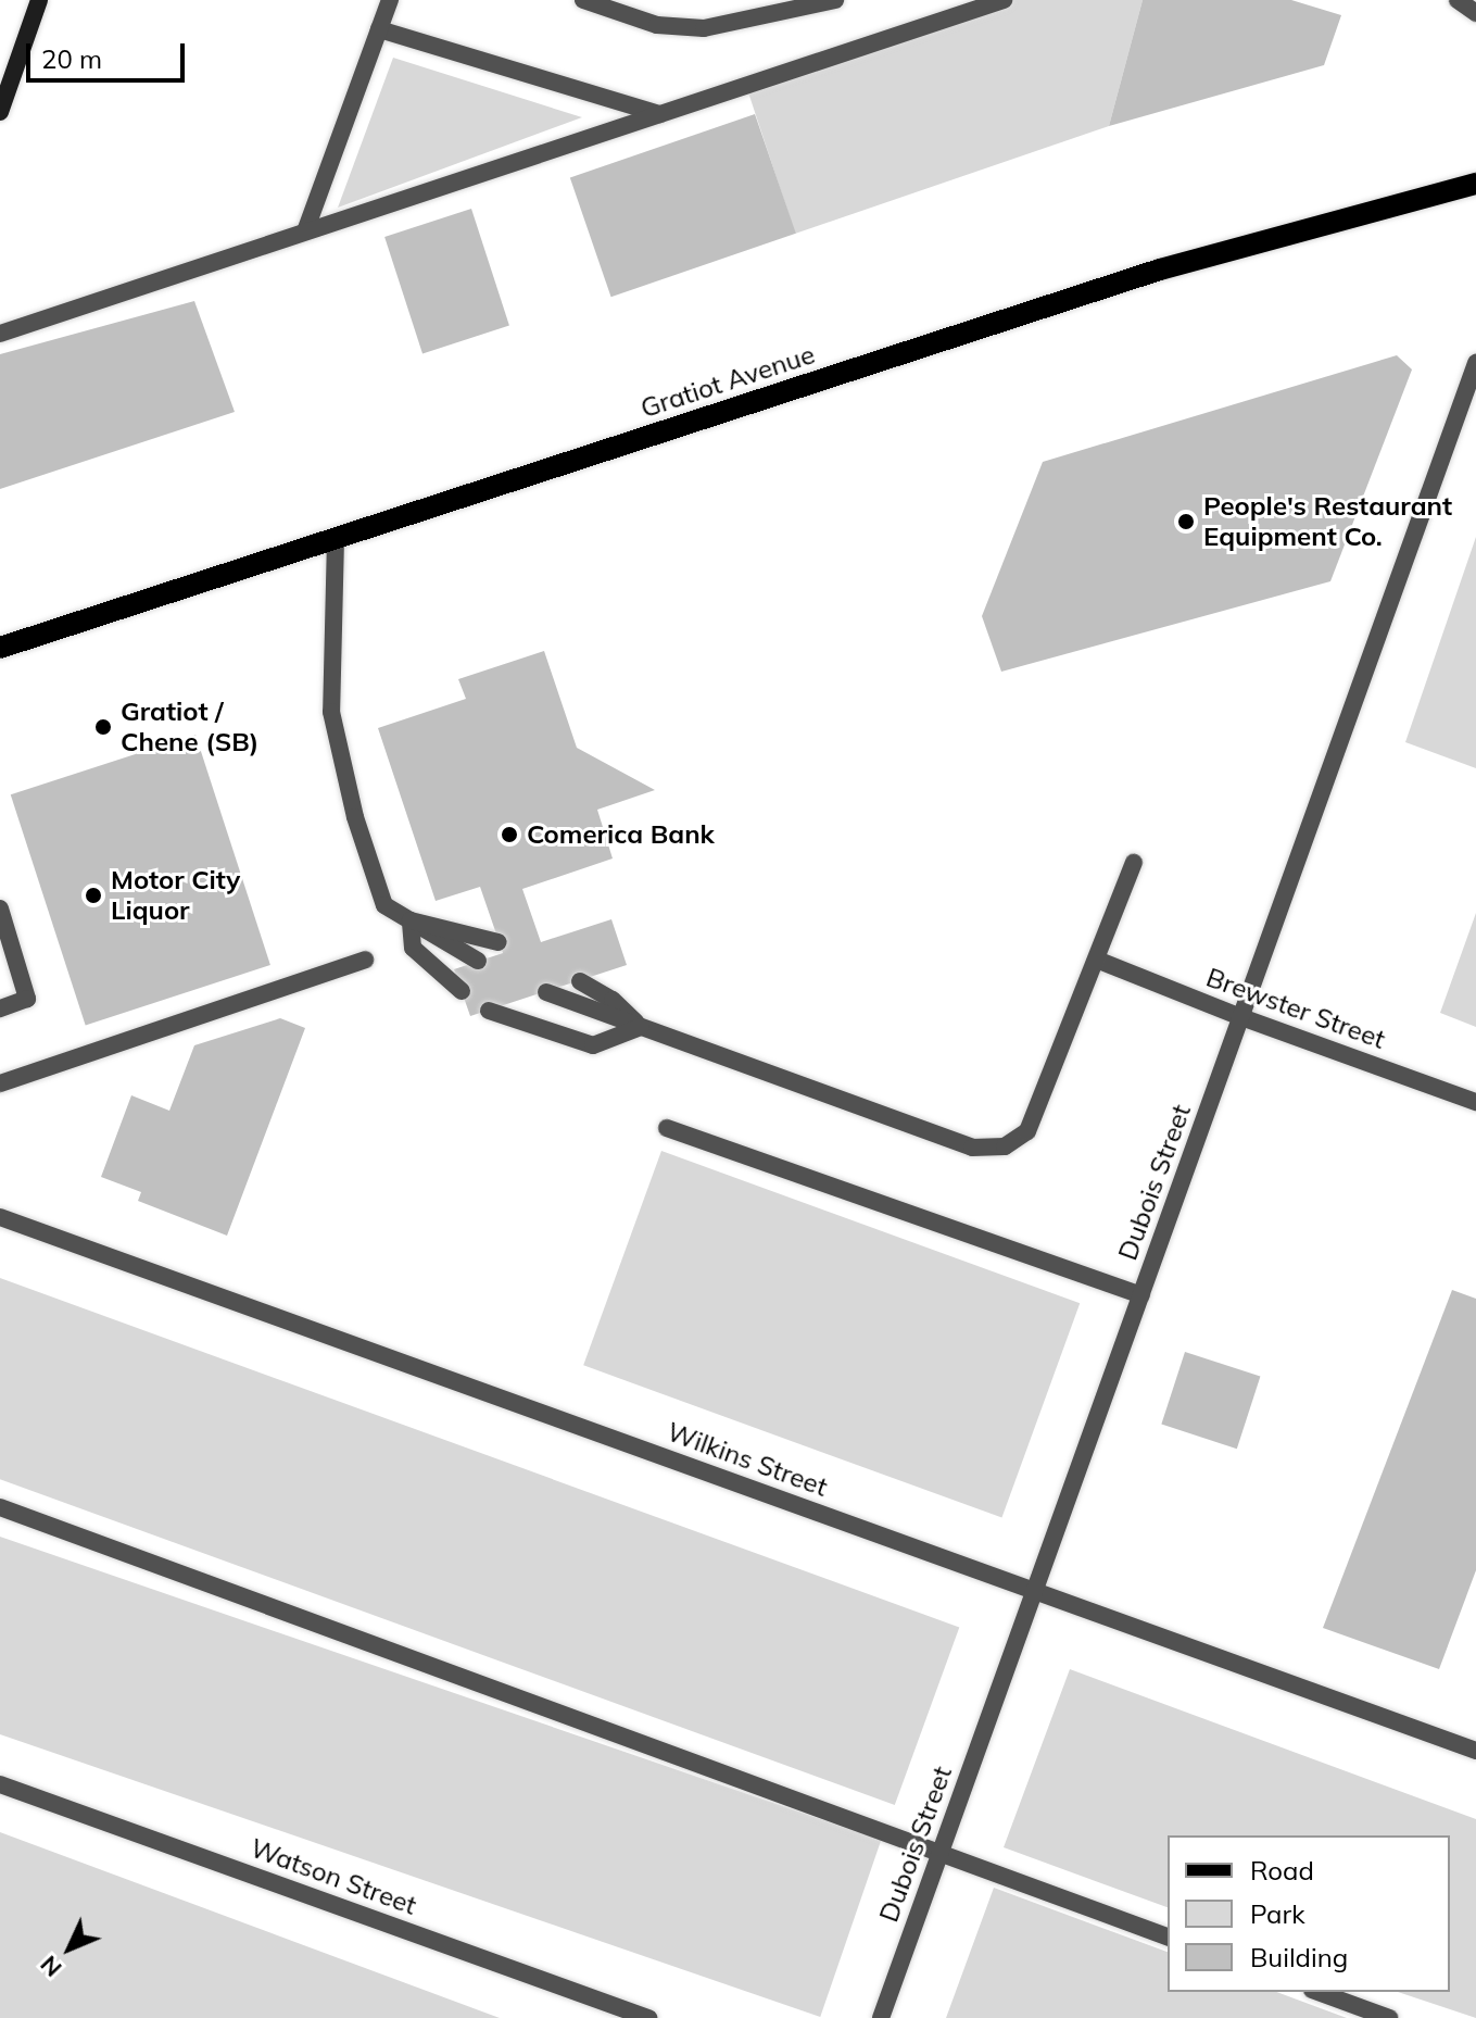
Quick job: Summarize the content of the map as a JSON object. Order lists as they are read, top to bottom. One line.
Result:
{"streets":{"main road":["Gratiot Avenue"],"street":["Brewster Street","Dubois Street","Wilkins Street","Watson Street"]},"crossings":[["Brewster Street","Dubois Street"],["Dubois Street","Wilkins Street"]],"places":["People's Restaurant Equipment Co.","Gratiot / Chene (SB)","Comerica Bank","Motor City Liquor"],"legend":["Road","Park","Building"],"scale_bar":"20 m","north":"bottom left"}
